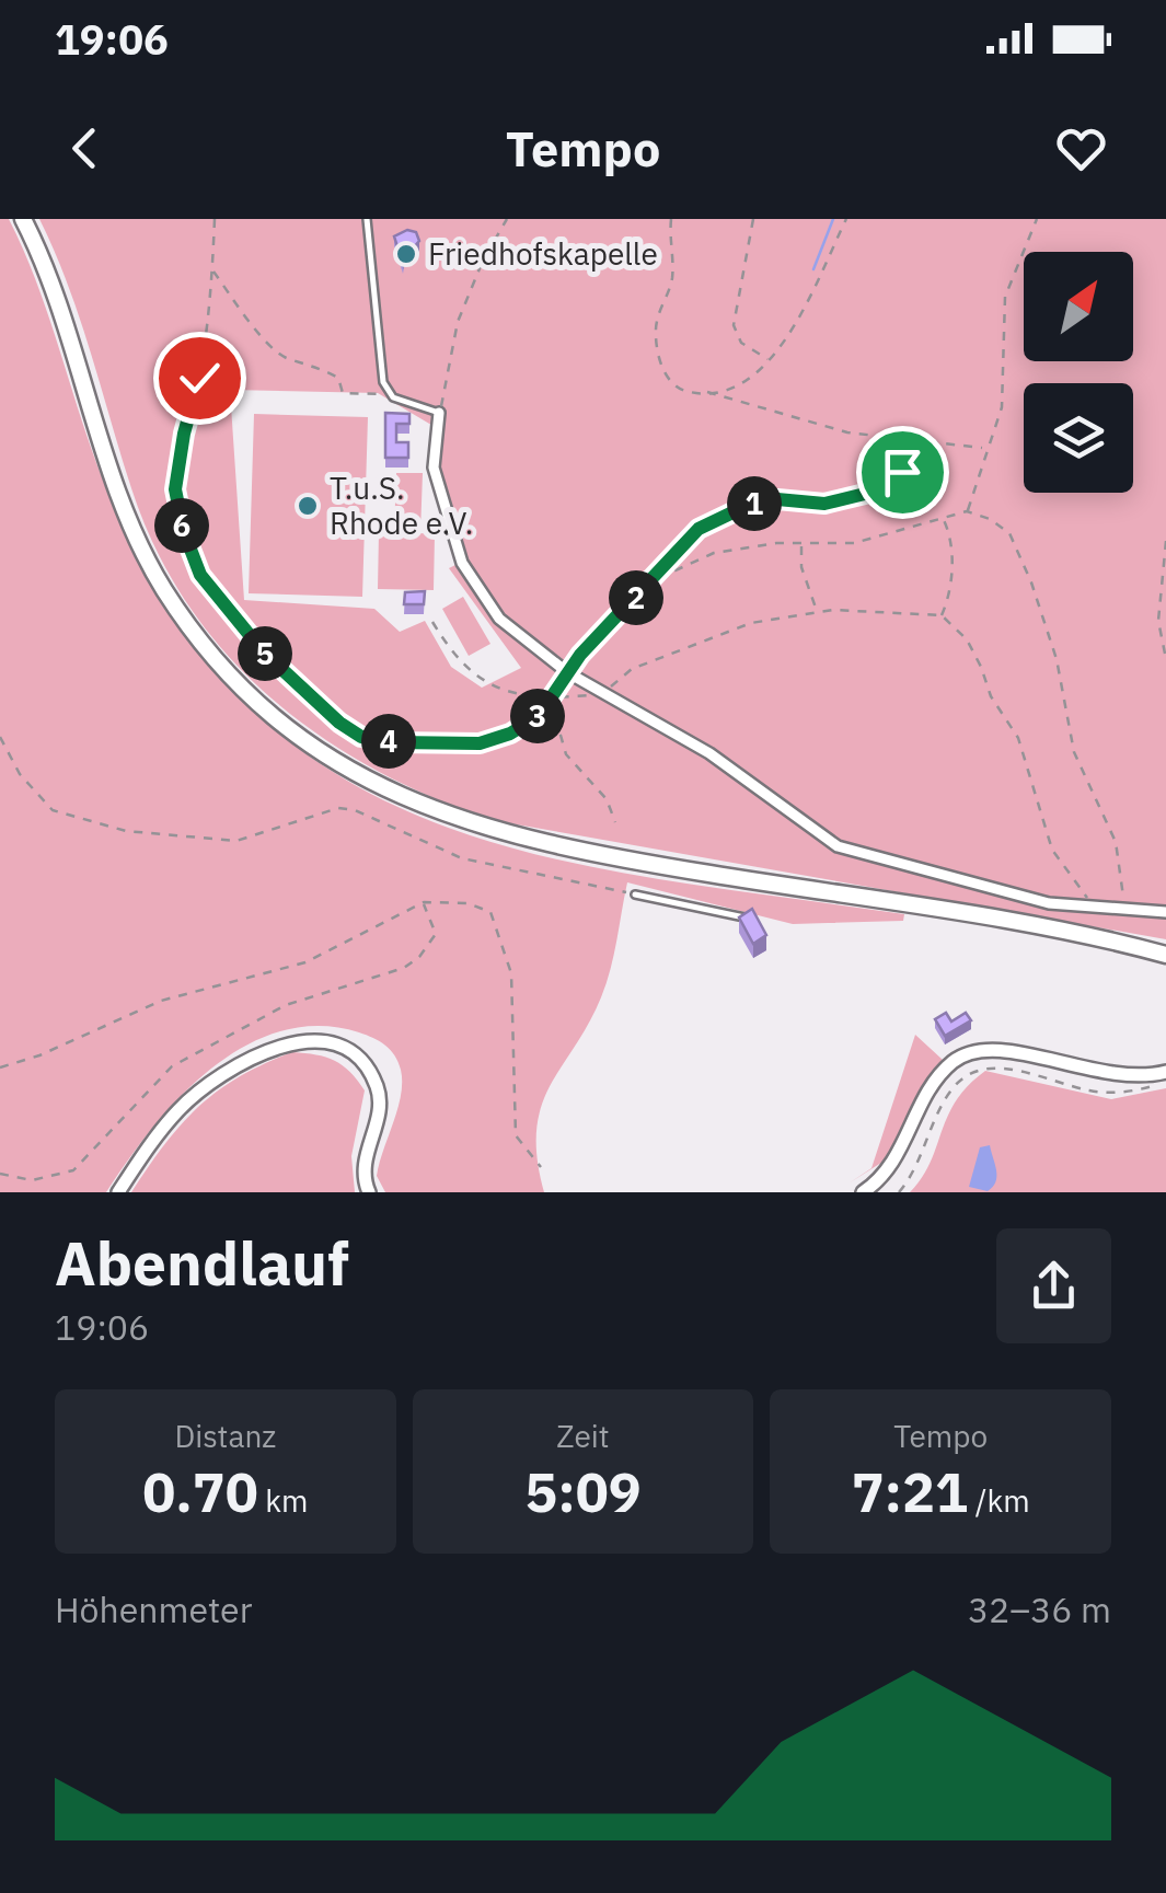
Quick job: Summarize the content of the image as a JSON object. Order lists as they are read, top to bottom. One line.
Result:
{"places":["Friedhofskapelle","T.u.S. Rhode e.V."],"north":"top right","page":{"status":"19:06","header":"Tempo","pins":["1","6","2","5","3","4"],"heading":["Abendlauf","19:06"],"stats":[["Distanz","0.70 km"],["Zeit","5:09"],["Tempo","7:21 /km"]],"chart":["Höhenmeter","32–36 m"]}}
